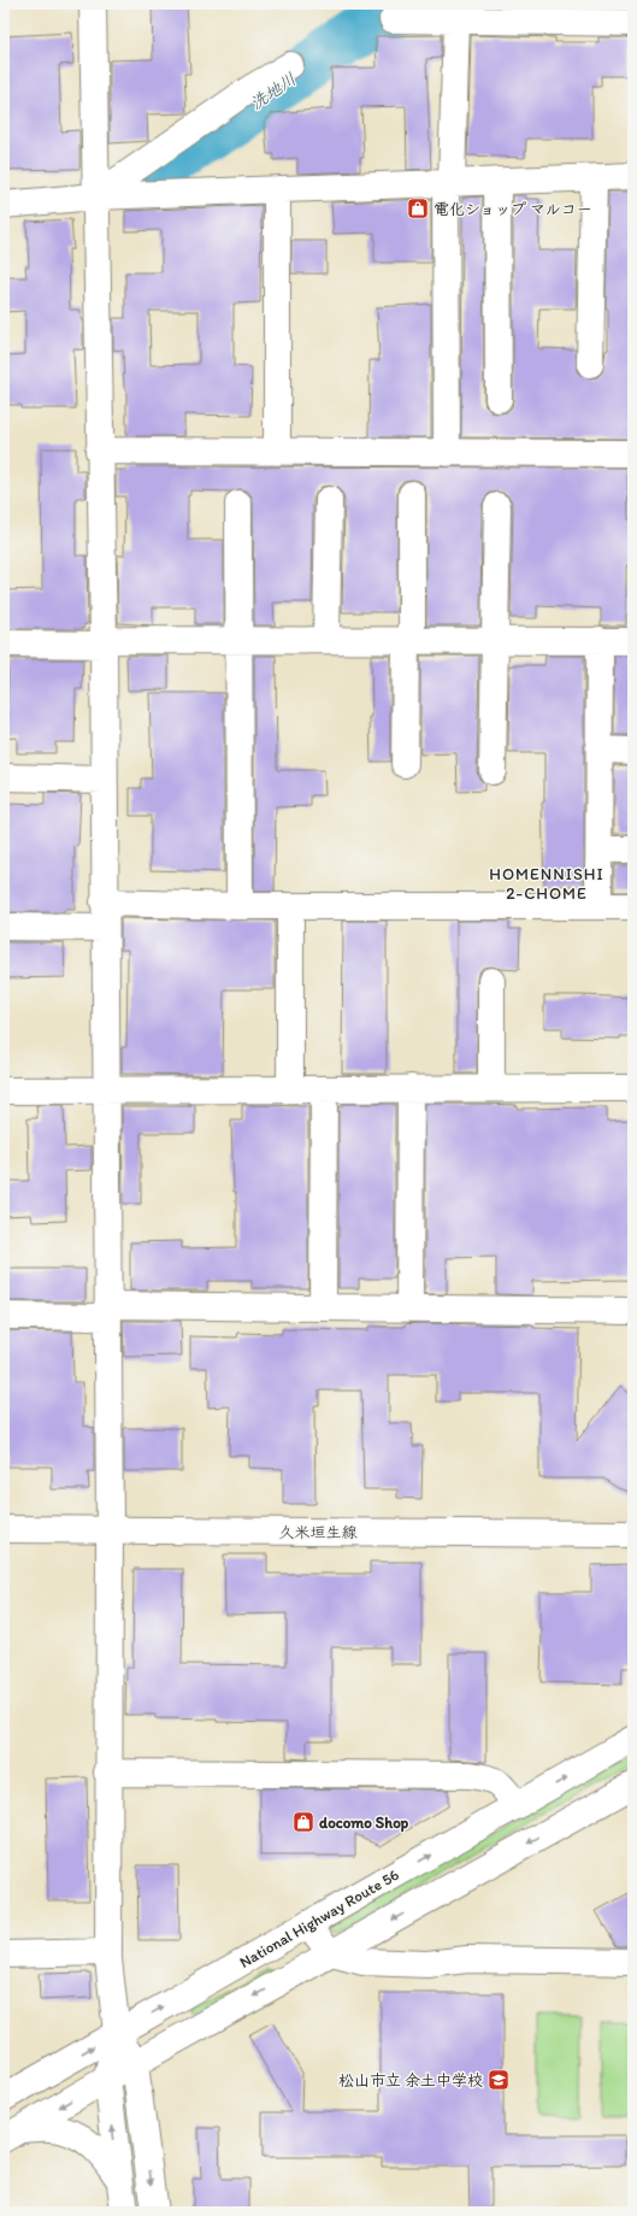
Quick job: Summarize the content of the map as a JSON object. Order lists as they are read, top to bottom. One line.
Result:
{"streets":{"main road":["久米垣生線","National Highway Route 56"]},"districts":["HOMENNISHI 2-CHOME"],"water":["洗地川"],"places":{"shop":["電化ショップ マルコー","docomo Shop"],"school or university":["松山市立 余土中学校"]}}
